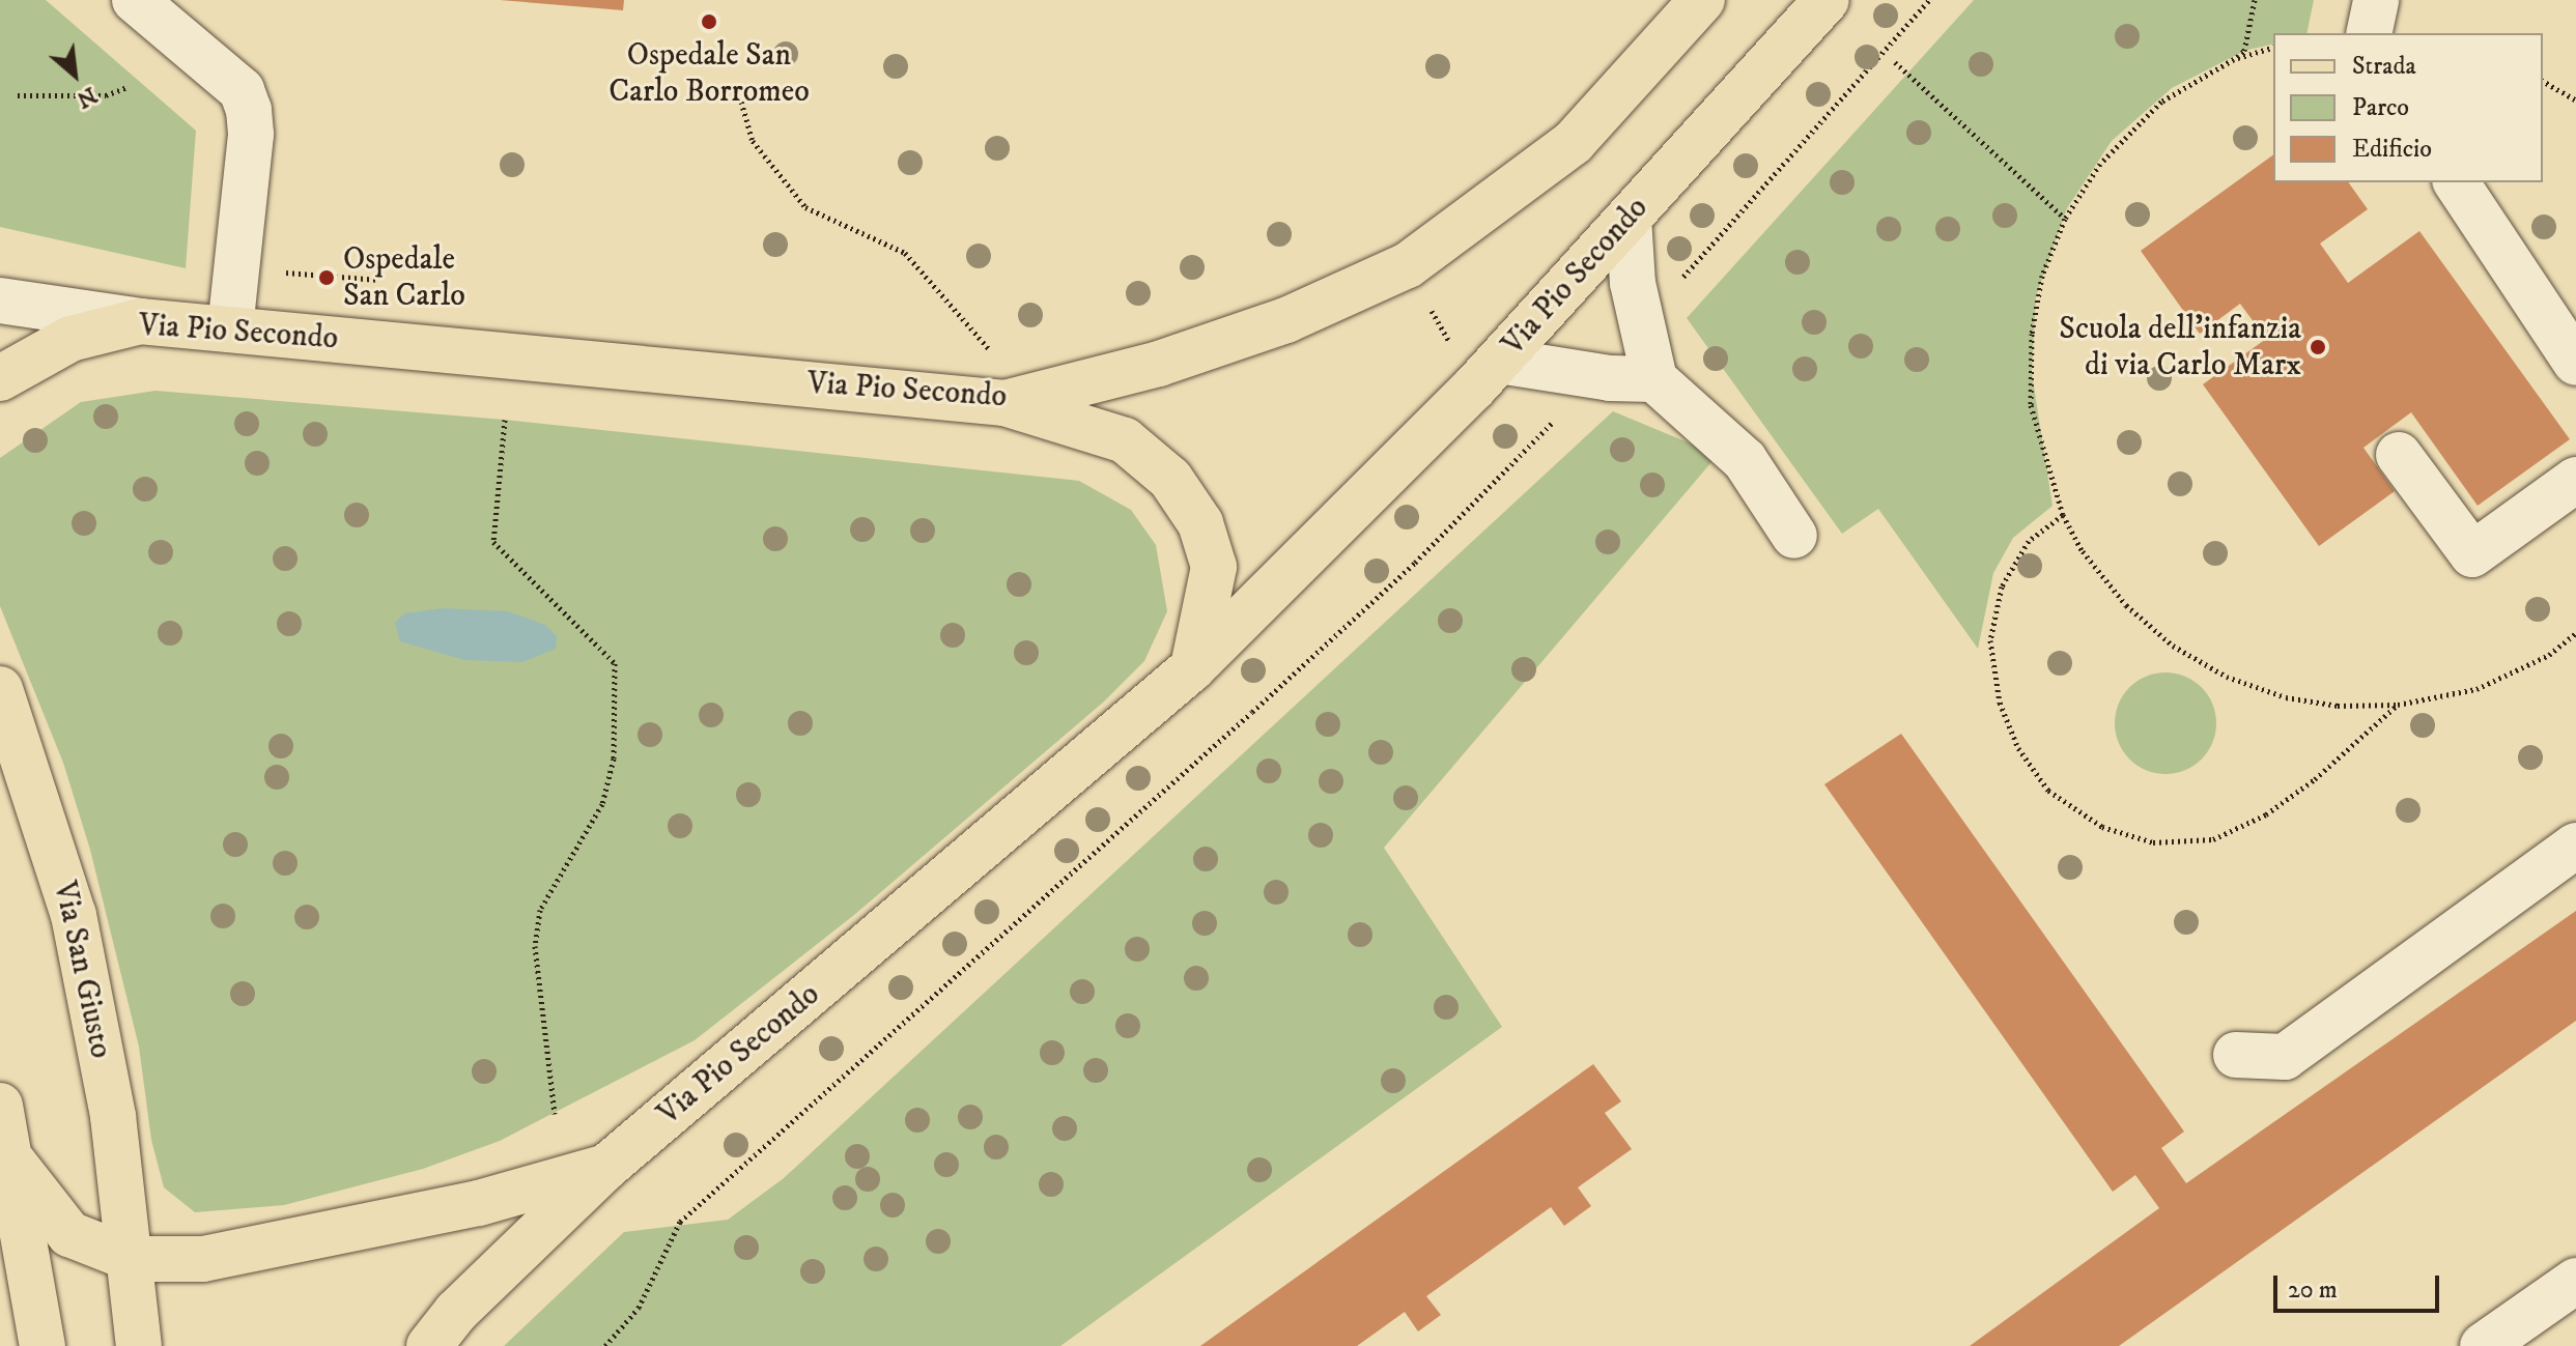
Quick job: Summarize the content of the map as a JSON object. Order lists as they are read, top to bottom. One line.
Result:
{"streets":{"main road":["Via Pio Secondo","Via San Giusto"]},"crossings":[["Via Pio Secondo","Via San Giusto"]],"places":["Ospedale San Carlo Borromeo","Ospedale San Carlo","Scuola dell'infanzia di via Carlo Marx"],"legend":["Strada","Parco","Edificio"],"scale_bar":"20 m","north":"bottom right"}
